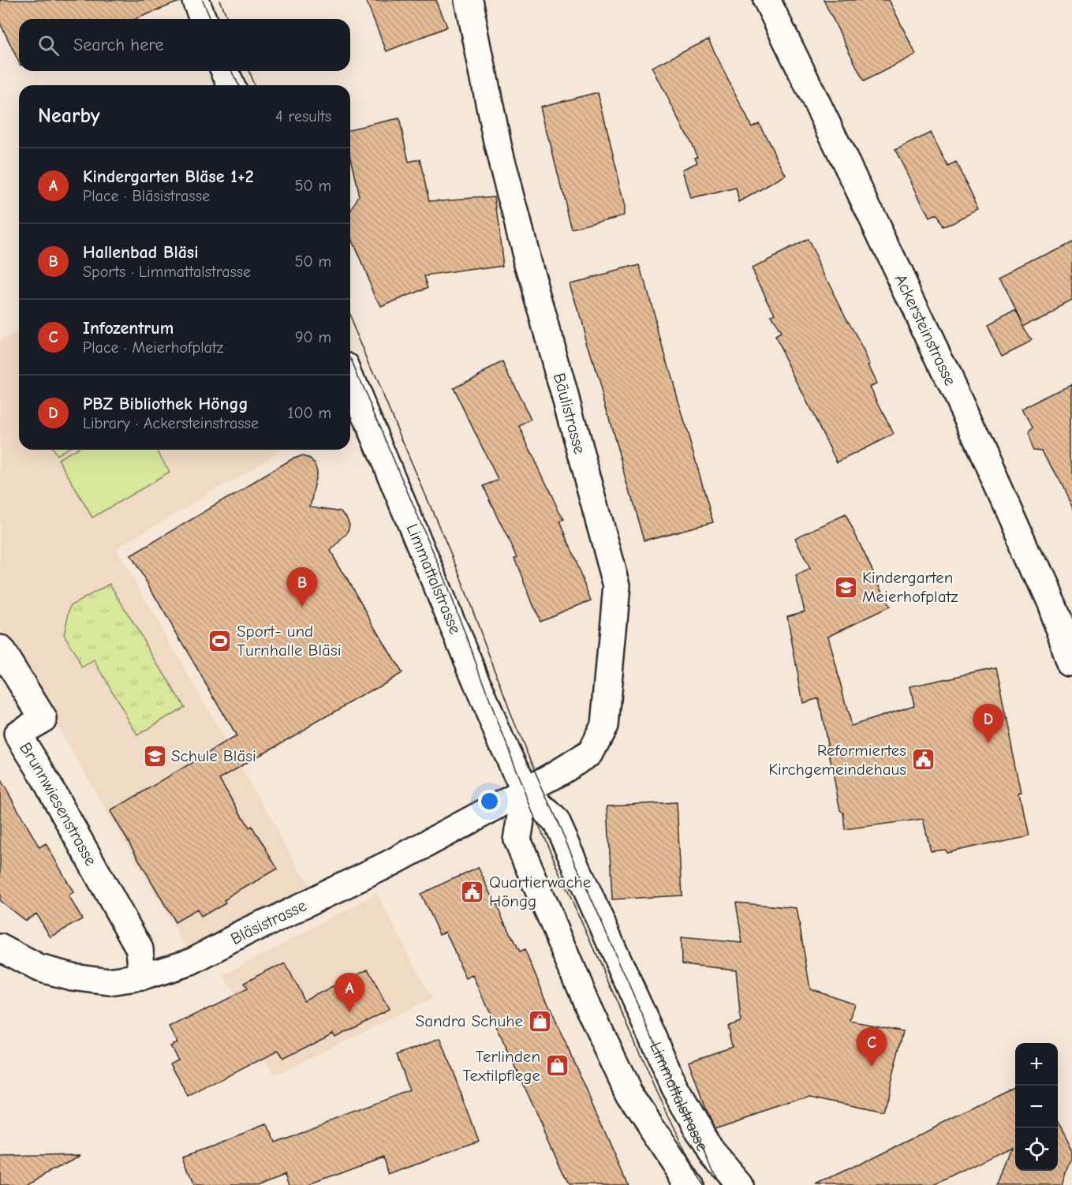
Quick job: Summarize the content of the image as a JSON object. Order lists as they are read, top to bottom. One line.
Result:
{"streets":{"street":["Ackersteinstrasse","Bäulistrasse","Limmattalstrasse","Brunnwiesenstrasse","Bläsistrasse"]},"crossings":[["Bäulistrasse","Limmattalstrasse"],["Bäulistrasse","Bläsistrasse"],["Limmattalstrasse","Bläsistrasse"],["Brunnwiesenstrasse","Bläsistrasse"]],"places":{"school or university":["Kindergarten Meierhofplatz","Schule Bläsi"],"sports":["Sport- und Turnhalle Bläsi"],"public building":["Reformiertes Kirchgemeindehaus","Quartierwache Höngg"],"shop":["Sandra Schuhe","Terlinden Textilpflege"]},"page":{"search":"Search here","heading":["Nearby","4 results"],"list":[{"mark":"A","name":"Kindergarten Bläse 1+2","note":"Place · Bläsistrasse","value":"50 m"},{"mark":"B","name":"Hallenbad Bläsi","note":"Sports · Limmattalstrasse","value":"50 m"},{"mark":"C","name":"Infozentrum","note":"Place · Meierhofplatz","value":"90 m"},{"mark":"D","name":"PBZ Bibliothek Höngg","note":"Library · Ackersteinstrasse","value":"100 m"}],"pins":["B","D","A","C"],"map_buttons":["+","−"]}}
